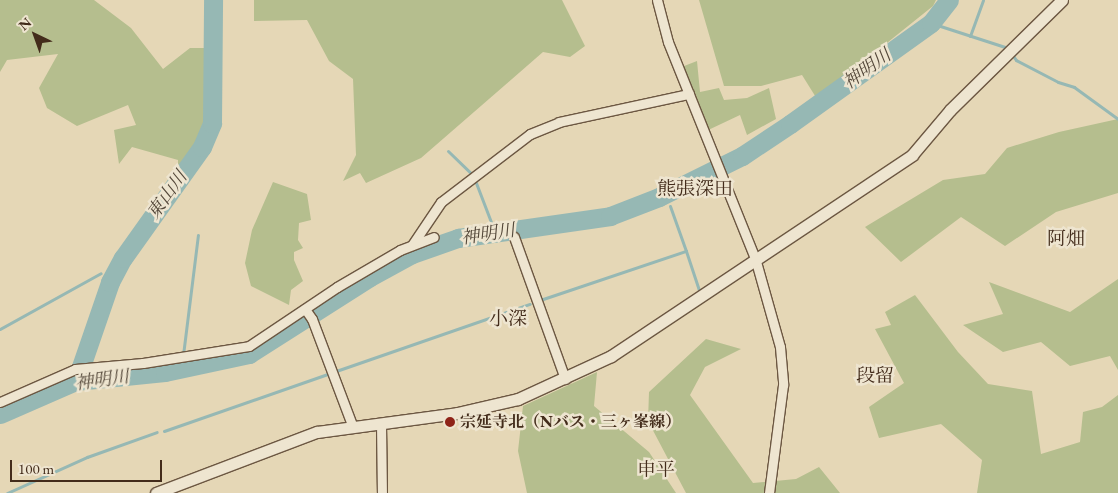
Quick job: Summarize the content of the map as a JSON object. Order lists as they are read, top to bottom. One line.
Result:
{"districts":["熊張深田","阿畑","小深","段留","申平"],"water":["神明川","東山川"],"places":["宗延寺北（Nバス・三ヶ峯線）"],"scale_bar":"100 m","north":"top left"}
